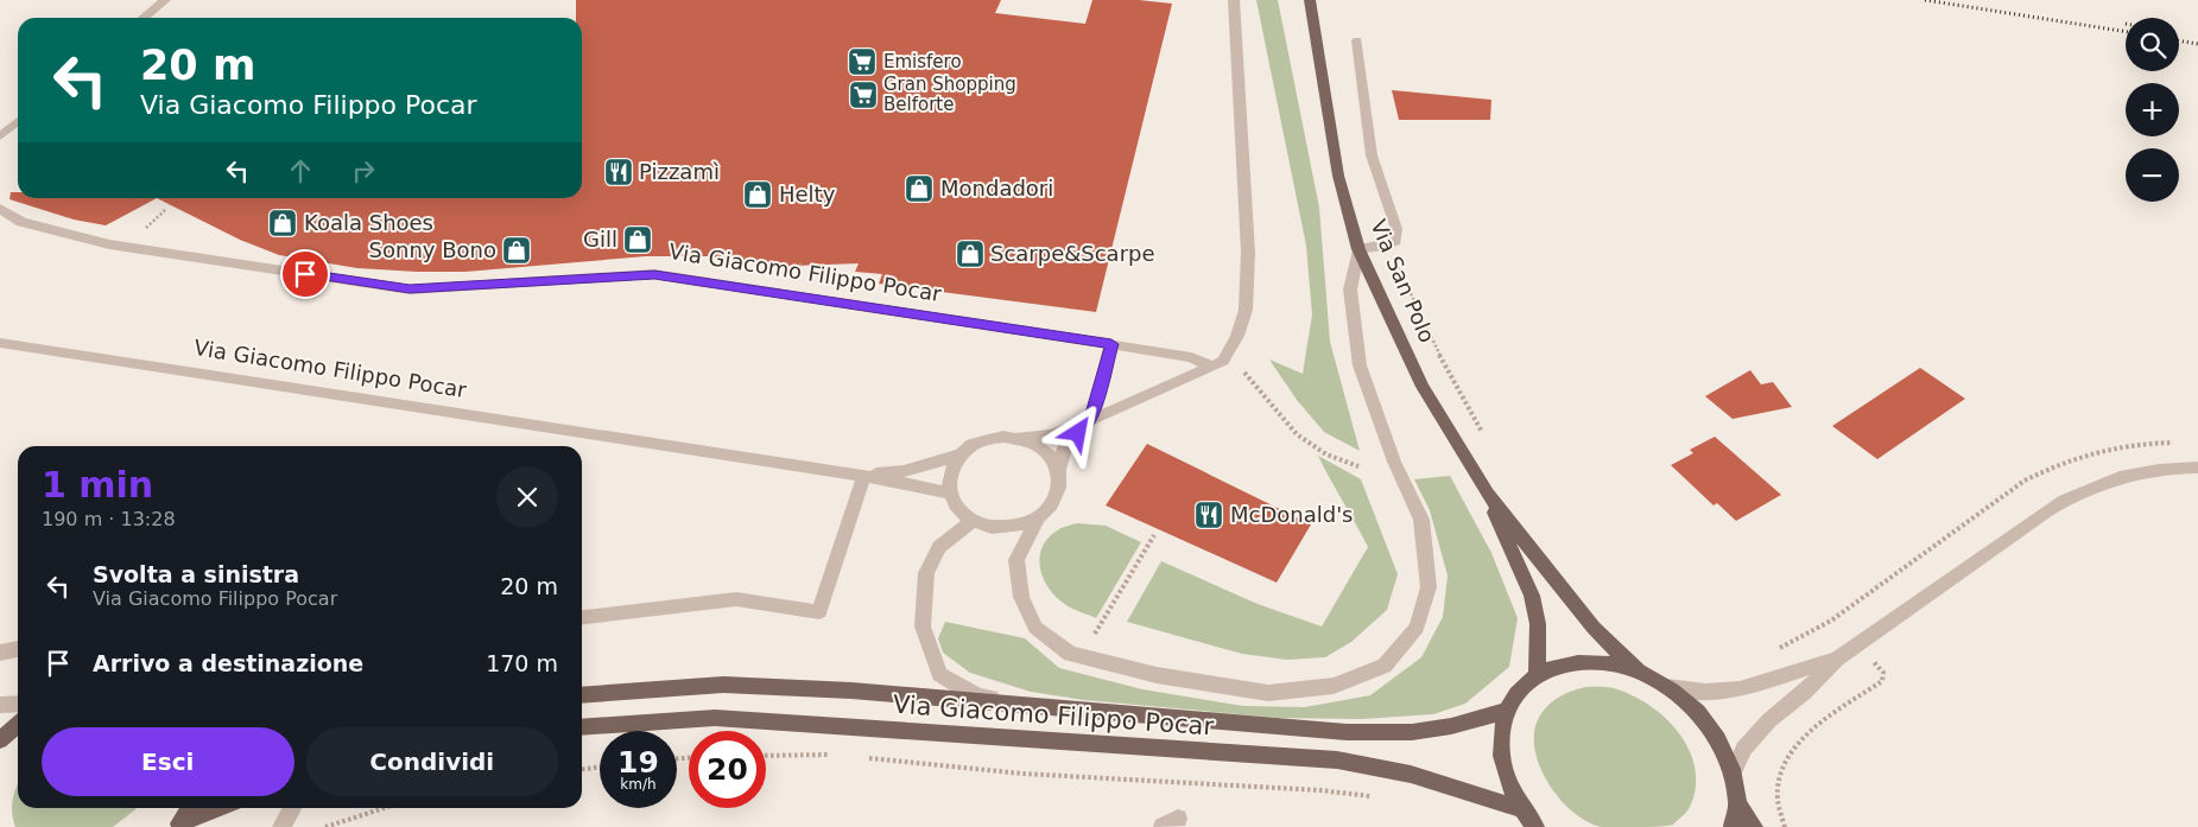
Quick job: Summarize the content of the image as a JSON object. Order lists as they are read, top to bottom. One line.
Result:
{"streets":{"main road":["Via Giacomo Filippo Pocar","Via San Polo"]},"crossings":[["Via Giacomo Filippo Pocar","Via San Polo"]],"places":{"supermarket":["Emisfero","Gran Shopping Belforte"],"restaurant":["Pizzamì","McDonald's"],"shop":["Mondadori","Helty","Koala Shoes","Gill","Sonny Bono","Scarpe&Scarpe"]},"page":{"map_buttons":["+","−"],"turn":["20 m","Via Giacomo Filippo Pocar"],"heading":["1 min","190 m · 13:28"],"list":[{"name":"Svolta a sinistra","note":"Via Giacomo Filippo Pocar","value":"20 m"},{"name":"Arrivo a destinazione","value":"170 m"}],"buttons":["Esci","Condividi"],"speed":"19 km/h","limit":"20"}}
